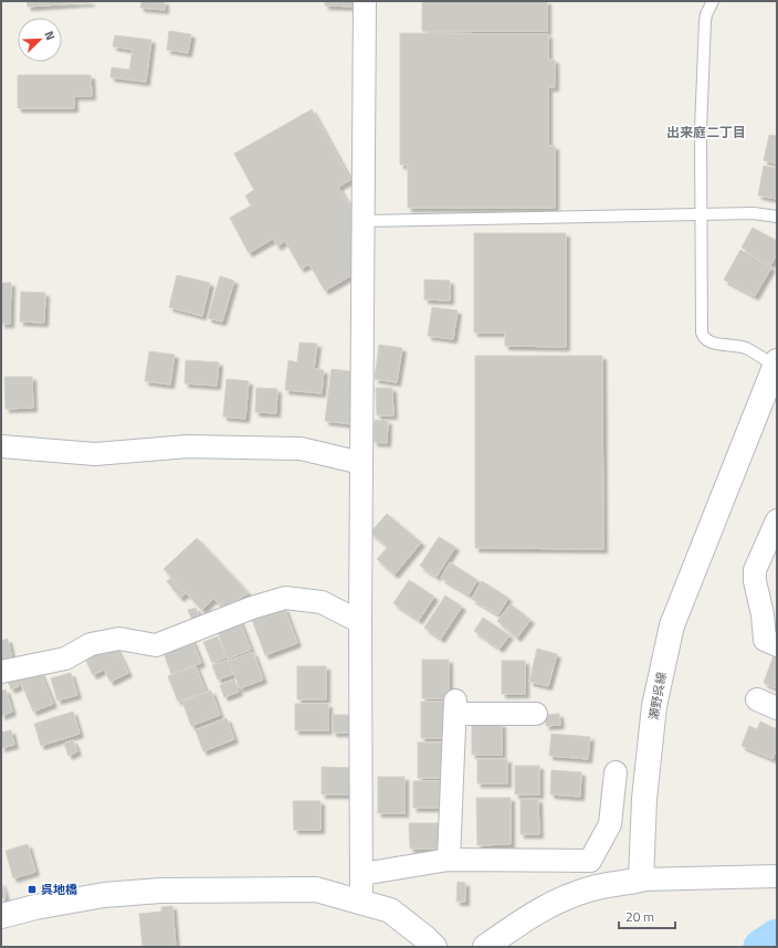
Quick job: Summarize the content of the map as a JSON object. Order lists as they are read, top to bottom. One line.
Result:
{"streets":{"main road":["瀬野呉線"]},"districts":["出来庭二丁目"],"places":{"transit":["呉地橋"]},"scale_bar":"20 m","north":"top right"}
